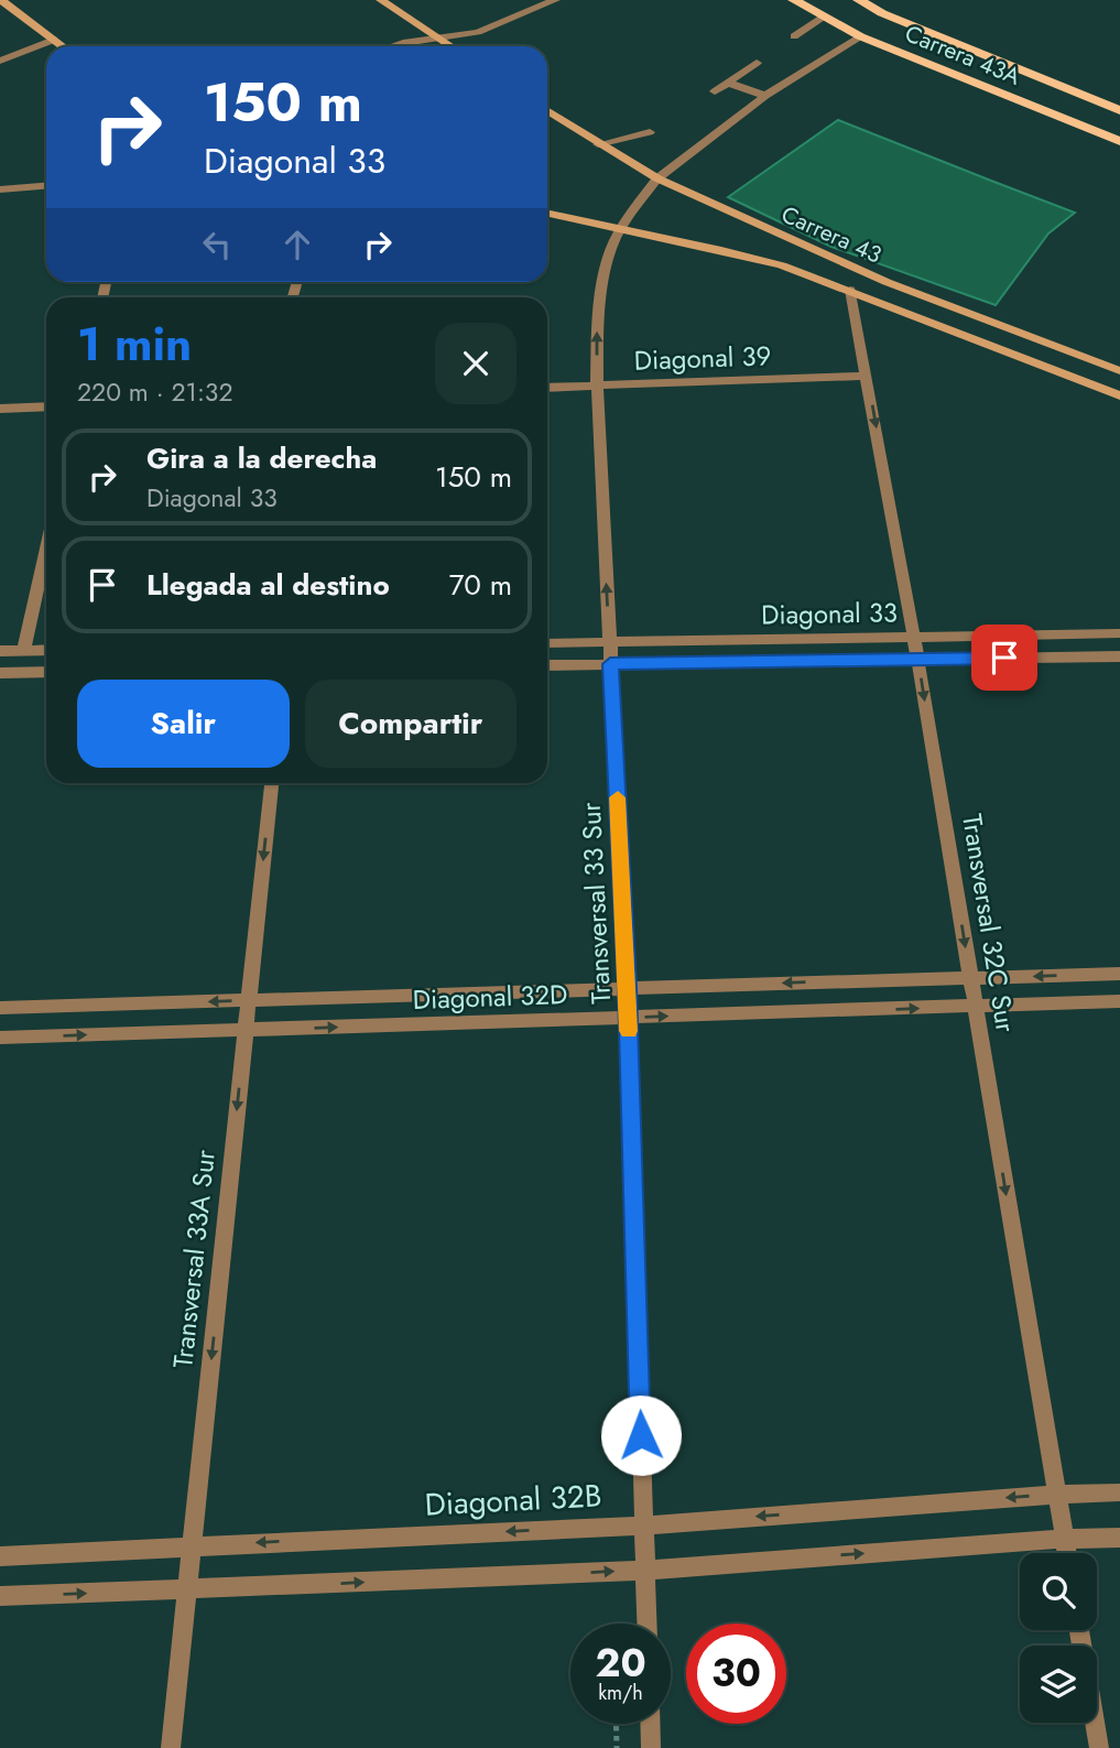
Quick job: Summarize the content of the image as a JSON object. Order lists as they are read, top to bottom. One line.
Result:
{"streets":{"main road":["Carrera 43A"],"street":["Carrera 43","Diagonal 39","Diagonal 33","Transversal 33 Sur","Transversal 32C Sur","Diagonal 32D","Transversal 33A Sur","Diagonal 32B"]},"crossings":[["Carrera 43A","Transversal 33 Sur"],["Carrera 43","Transversal 33 Sur"],["Carrera 43","Transversal 32C Sur"],["Diagonal 39","Transversal 33 Sur"],["Diagonal 39","Transversal 32C Sur"],["Diagonal 33","Transversal 33 Sur"],["Diagonal 33","Transversal 32C Sur"],["Transversal 33 Sur","Diagonal 32D"],["Transversal 33 Sur","Diagonal 32B"],["Transversal 32C Sur","Diagonal 32D"],["Transversal 32C Sur","Diagonal 32B"],["Diagonal 32D","Transversal 33A Sur"],["Transversal 33A Sur","Diagonal 32B"]],"one_way":["Transversal 32C Sur","Transversal 33A Sur"],"page":{"turn":["150 m","Diagonal 33"],"heading":["1 min","220 m · 21:32"],"list":[{"name":"Gira a la derecha","note":"Diagonal 33","value":"150 m"},{"name":"Llegada al destino","value":"70 m"}],"buttons":["Salir","Compartir"],"speed":"20 km/h","limit":"30"}}
